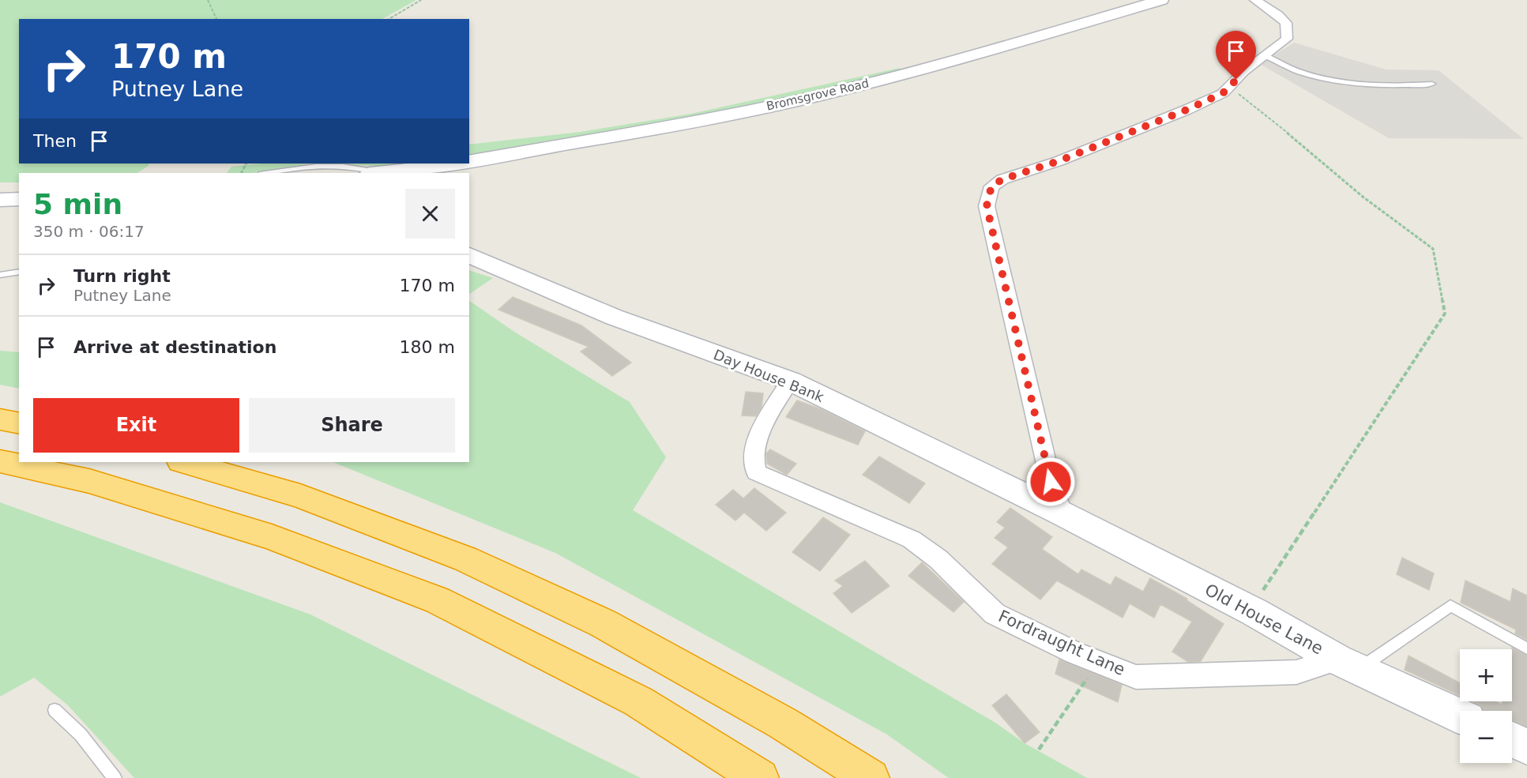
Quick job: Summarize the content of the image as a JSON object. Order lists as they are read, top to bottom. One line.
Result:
{"streets":{"main road":["Bromsgrove Road","Day House Bank","Old House Lane"],"street":["Fordraught Lane"]},"crossings":[["Day House Bank","Old House Lane"],["Day House Bank","Fordraught Lane"],["Old House Lane","Fordraught Lane"]],"page":{"turn":["170 m","Putney Lane"],"then":"Then","heading":["5 min","350 m · 06:17"],"list":[{"name":"Turn right","note":"Putney Lane","value":"170 m"},{"name":"Arrive at destination","value":"180 m"}],"buttons":["Exit","Share"],"map_buttons":["+","−"]}}
